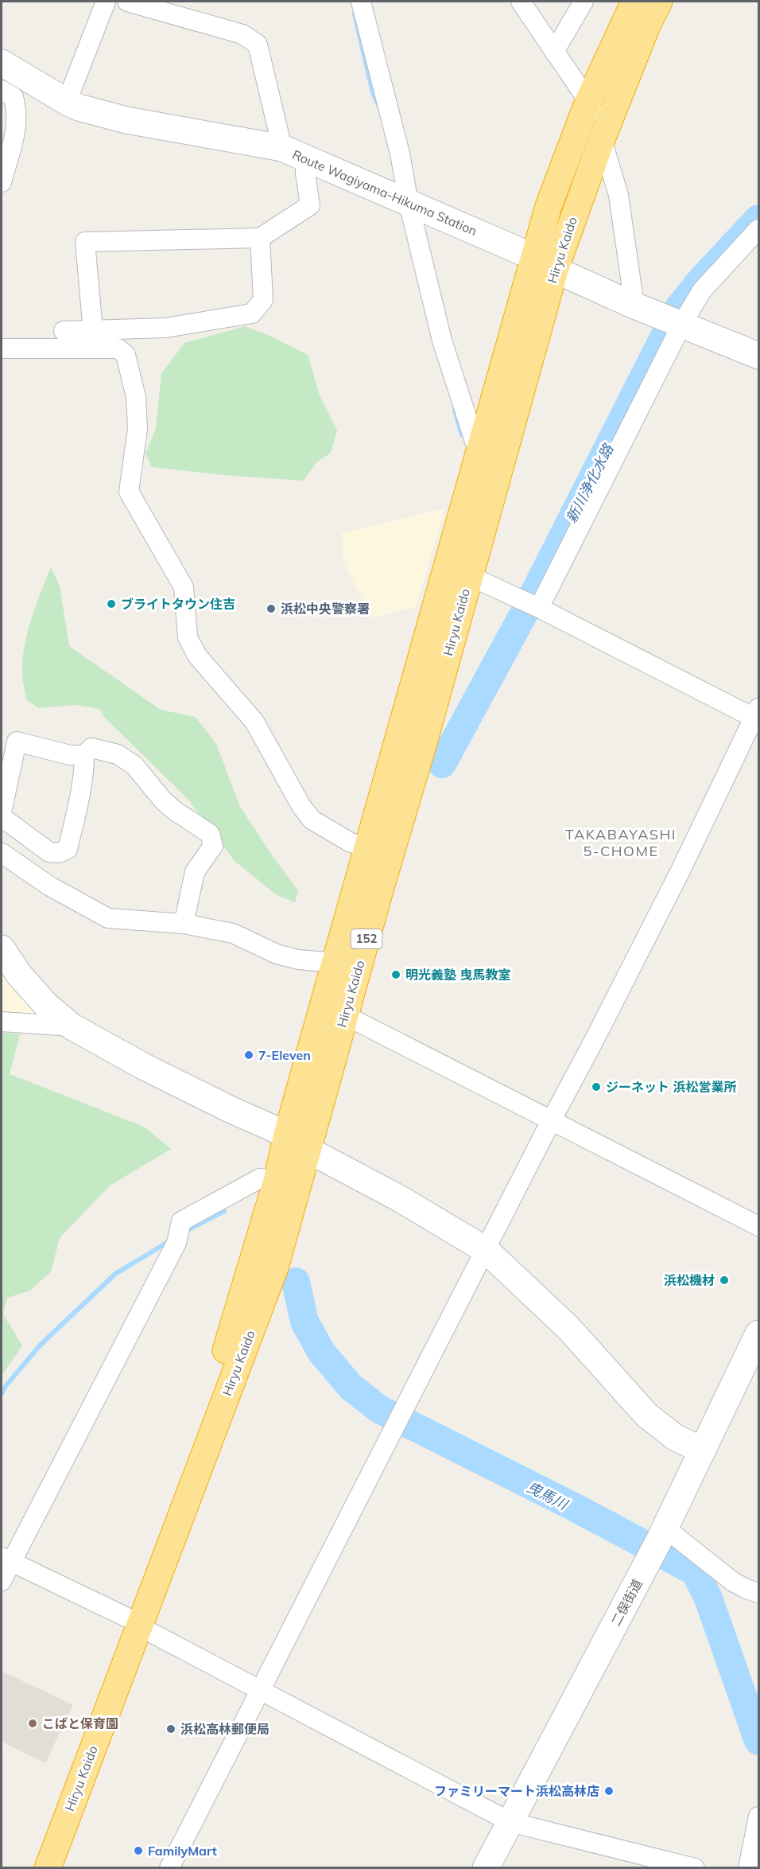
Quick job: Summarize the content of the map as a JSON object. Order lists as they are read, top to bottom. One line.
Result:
{"streets":{"highway":["Hiryu Kaido","152"],"street":["Route Wagiyama-Hikuma Station","二俣街道"]},"crossings":[["Route Wagiyama-Hikuma Station","Hiryu Kaido"]],"districts":["TAKABAYASHI 5-CHOME"],"water":["新川浄化水路","曳馬川"],"places":["ブライトタウン住吉","浜松中央警察署","明光義塾 曳馬教室","7-Eleven","ジーネット 浜松営業所","浜松機材","こばと保育園","浜松高林郵便局","ファミリーマート浜松高林店","FamilyMart"]}
